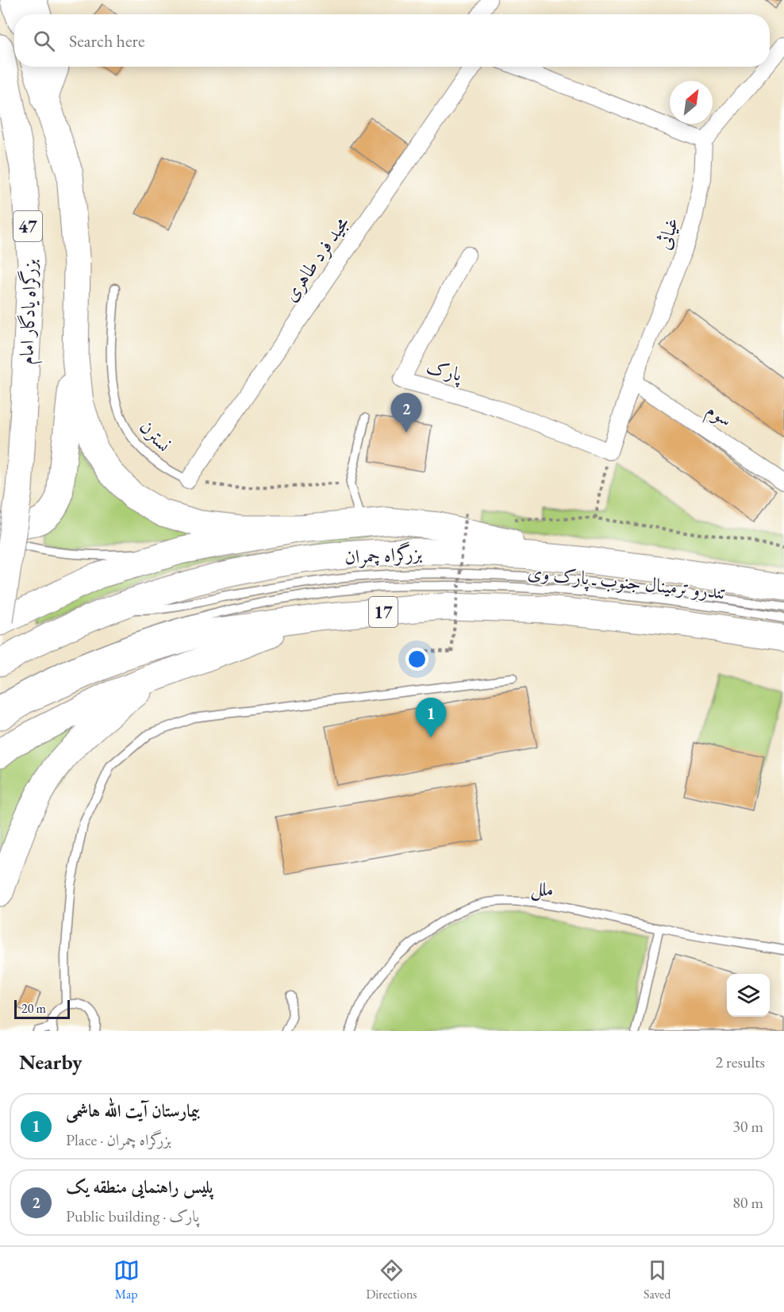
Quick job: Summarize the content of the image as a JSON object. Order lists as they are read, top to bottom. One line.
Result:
{"streets":{"highway":["47","بزرگراه یادگار امام","بزرگراه چمران","17"],"street":["غیاثی","مجید فرد طاهری","پارک","سوم"],"lane":["نسترن","تندرو ترمینال جنوب ـ پارک وی","ملل"]},"crossings":[["غیاثی","پارک"],["غیاثی","سوم"],["مجید فرد طاهری","نسترن"]],"scale_bar":"20 m","north":"top right","page":{"search":"Search here","pins":["2","1"],"scale":"20 m","heading":["Nearby","2 results"],"list":[{"mark":"1","name":"بیمارستان آیت الله هاشمی","note":"Place · بزرگراه چمران","value":"30 m"},{"mark":"2","name":"پلیس راهنمایی منطقه یک","note":"Public building · پارک","value":"80 m"}],"nav":["Map","Directions","Saved"]}}
